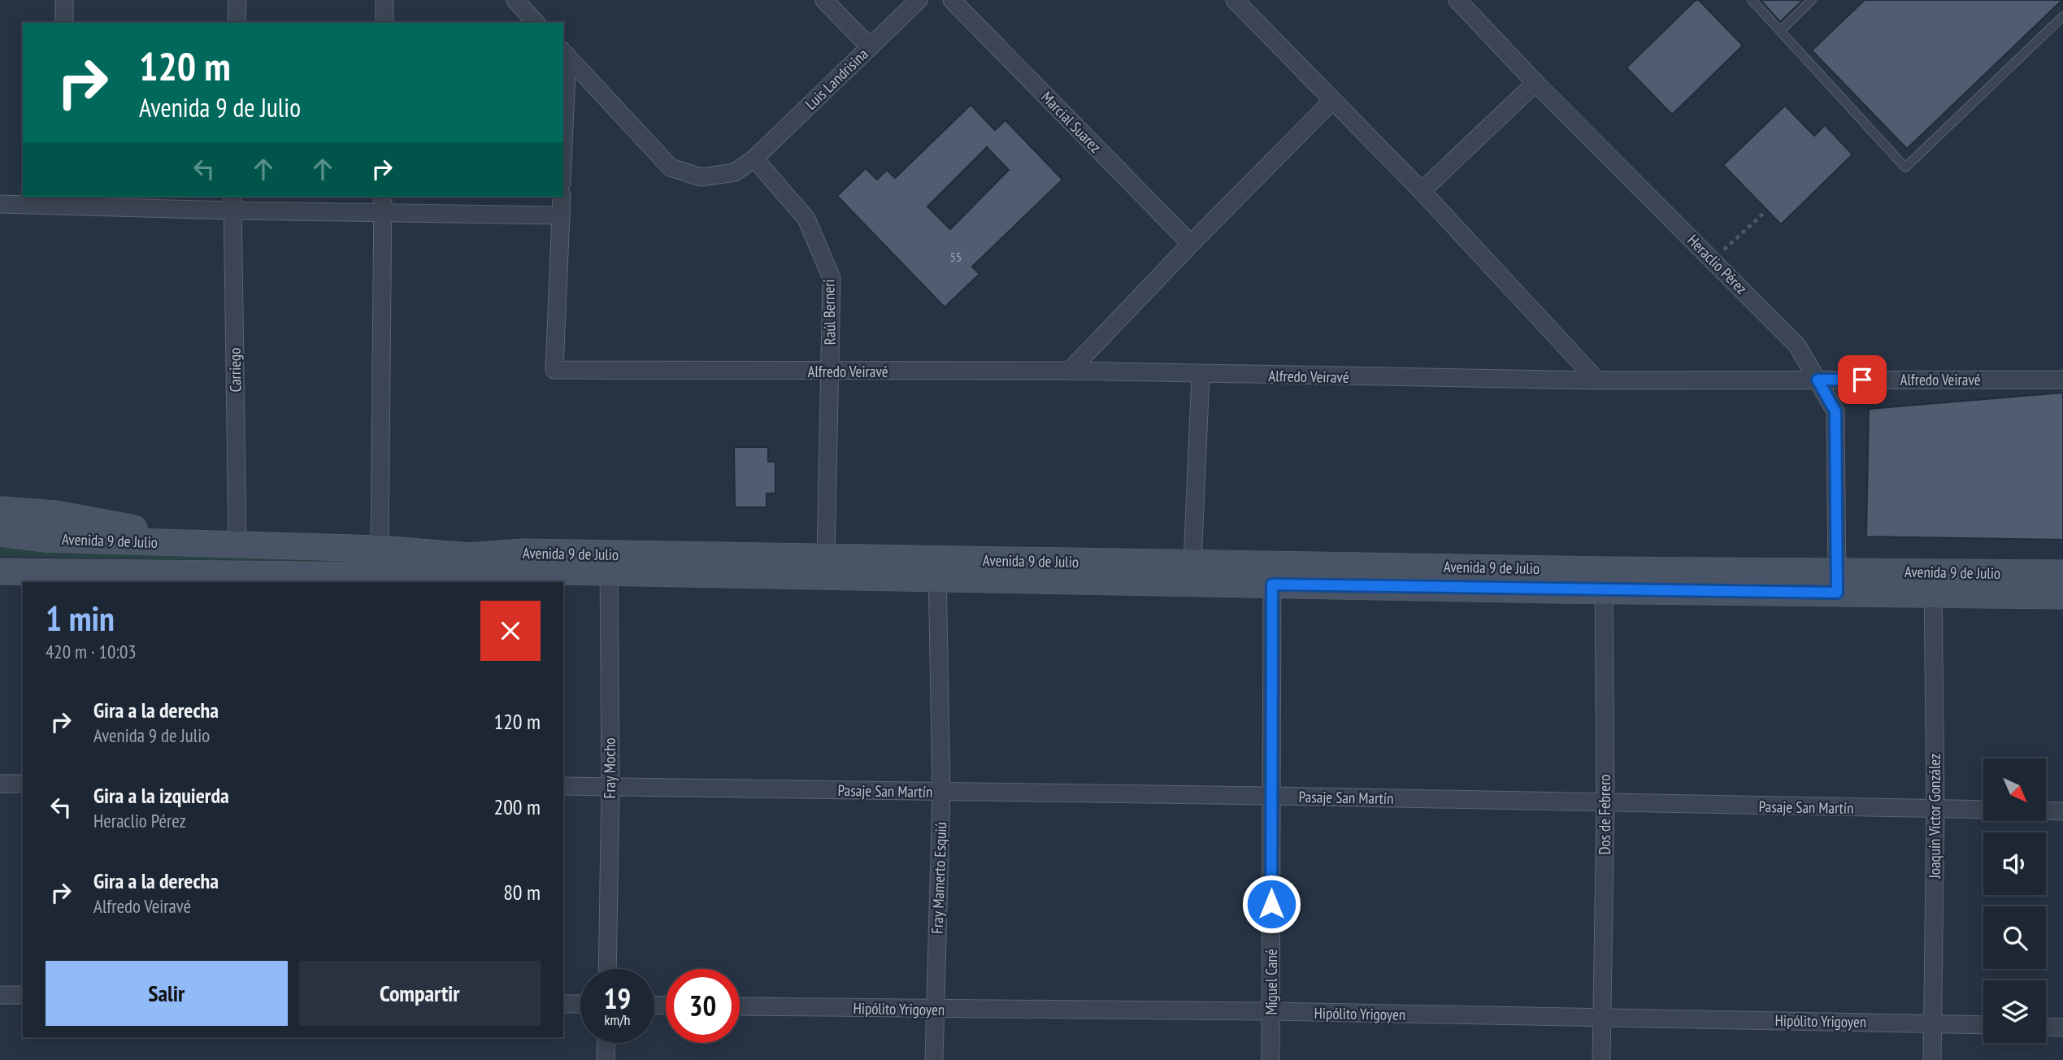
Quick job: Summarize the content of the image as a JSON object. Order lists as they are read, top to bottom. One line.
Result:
{"streets":{"main road":["Avenida 9 de Julio"],"street":["Luis Landrisina","Marcial Suarez","Heraclio Pérez","Raúl Berneri","Carriego","Alfredo Veiravé","Fray Mocho","Pasaje San Martín","Dos de Febrero","Joaquín Víctor González","Fray Mamerto Esquiú","Miguel Cané","Hipólito Yrigoyen"]},"crossings":[["Luis Landrisina","Raúl Berneri"],["Heraclio Pérez","Alfredo Veiravé"],["Heraclio Pérez","Avenida 9 de Julio"],["Raúl Berneri","Alfredo Veiravé"],["Raúl Berneri","Avenida 9 de Julio"],["Carriego","Avenida 9 de Julio"],["Avenida 9 de Julio","Fray Mocho"],["Avenida 9 de Julio","Dos de Febrero"],["Avenida 9 de Julio","Joaquín Víctor González"],["Avenida 9 de Julio","Fray Mamerto Esquiú"],["Avenida 9 de Julio","Miguel Cané"],["Fray Mocho","Pasaje San Martín"],["Pasaje San Martín","Dos de Febrero"],["Pasaje San Martín","Joaquín Víctor González"],["Pasaje San Martín","Fray Mamerto Esquiú"],["Pasaje San Martín","Miguel Cané"],["Dos de Febrero","Hipólito Yrigoyen"],["Joaquín Víctor González","Hipólito Yrigoyen"],["Fray Mamerto Esquiú","Hipólito Yrigoyen"],["Miguel Cané","Hipólito Yrigoyen"]],"house_numbers":["55"],"north":"bottom right","page":{"turn":["120 m","Avenida 9 de Julio"],"heading":["1 min","420 m · 10:03"],"list":[{"name":"Gira a la derecha","note":"Avenida 9 de Julio","value":"120 m"},{"name":"Gira a la izquierda","note":"Heraclio Pérez","value":"200 m"},{"name":"Gira a la derecha","note":"Alfredo Veiravé","value":"80 m"}],"buttons":["Salir","Compartir"],"speed":"19 km/h","limit":"30"}}
